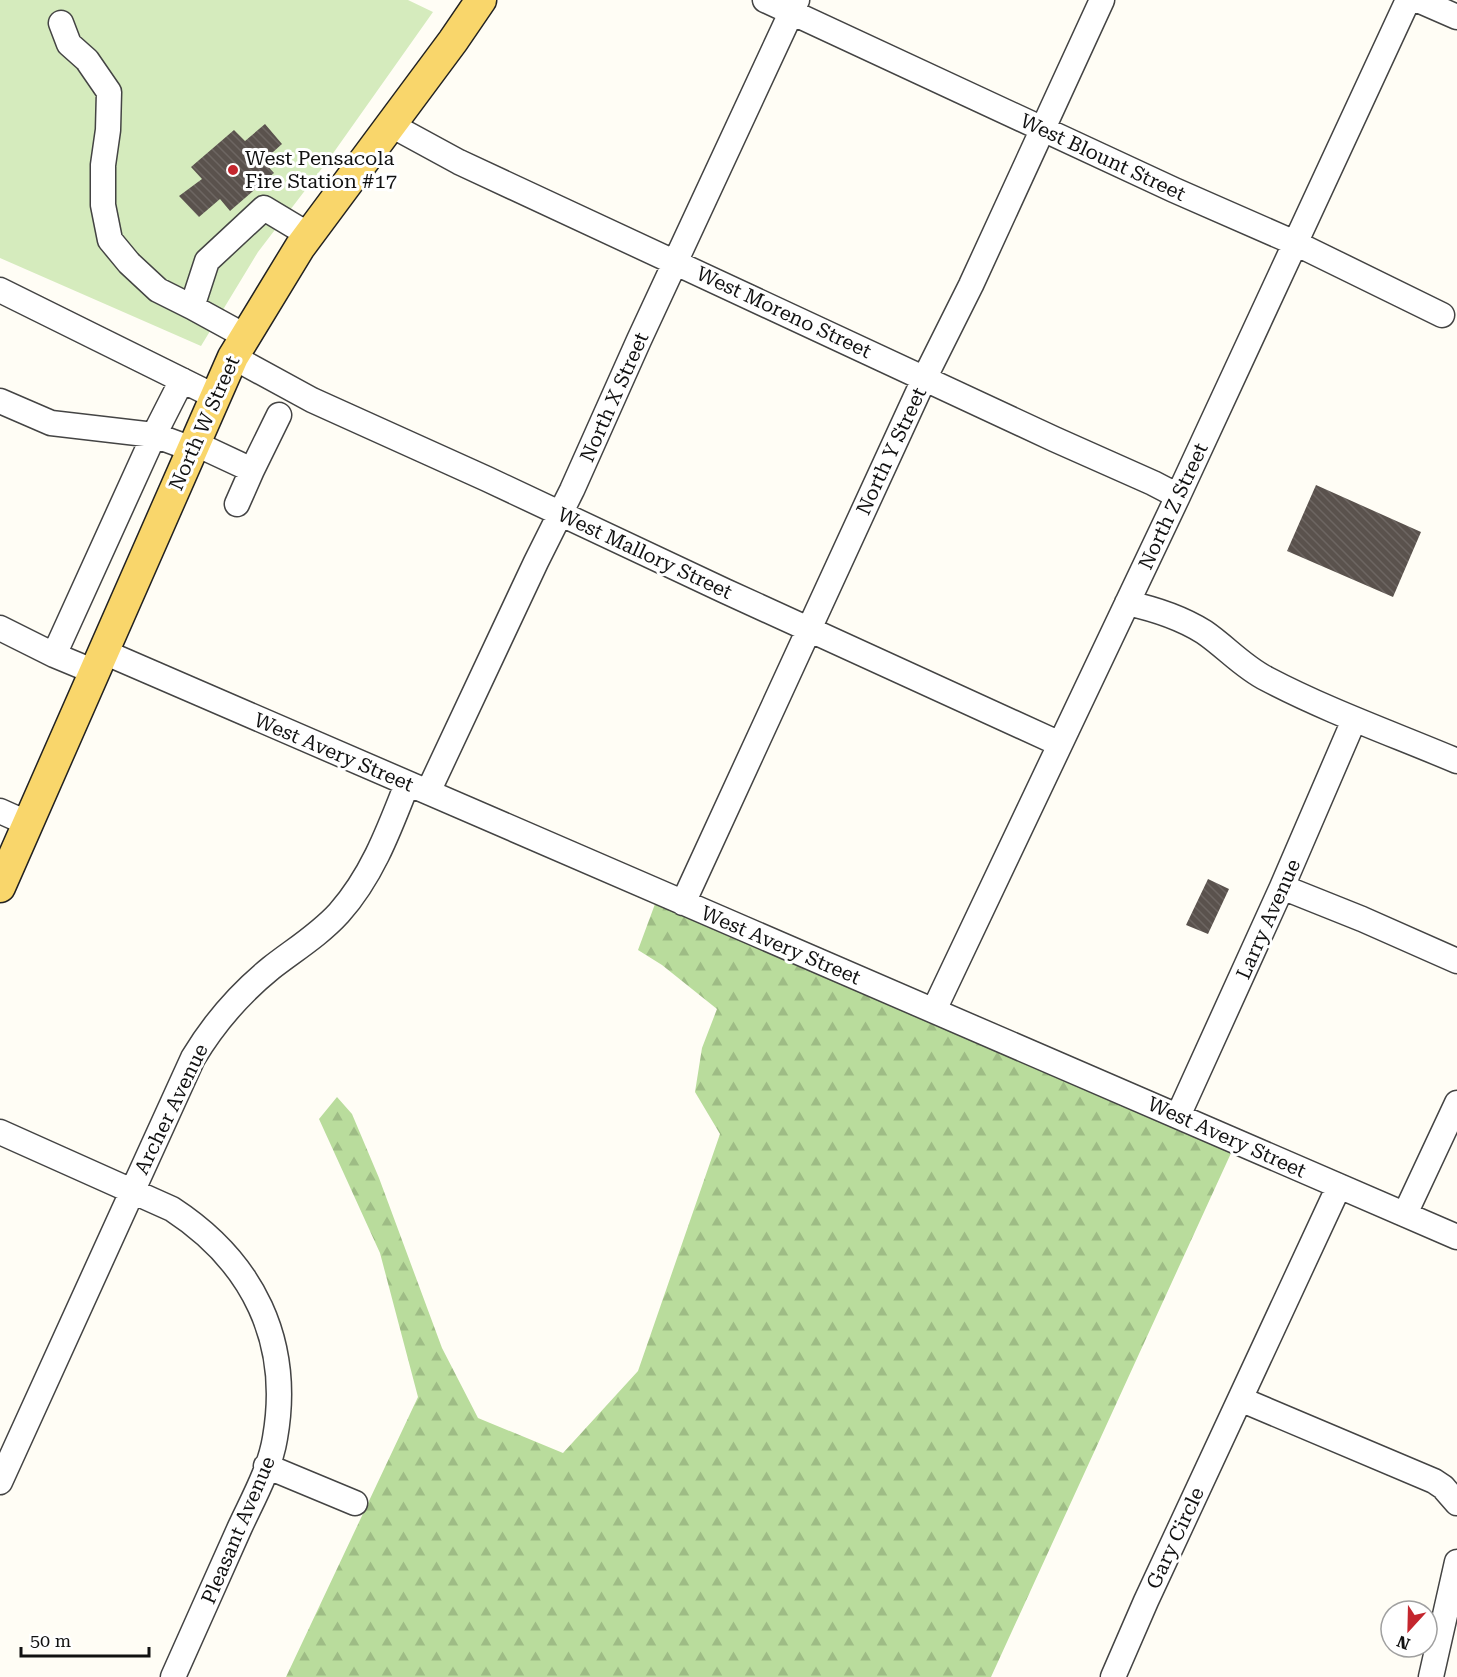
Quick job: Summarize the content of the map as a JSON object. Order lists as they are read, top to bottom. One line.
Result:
{"streets":{"main road":["North W Street"],"street":["West Blount Street","West Moreno Street","North X Street","North Y Street","North Z Street","West Mallory Street","West Avery Street","Larry Avenue","Archer Avenue","Pleasant Avenue","Gary Circle"]},"crossings":[["West Blount Street","North X Street"],["West Blount Street","North Y Street"],["West Blount Street","North Z Street"],["West Moreno Street","North X Street"],["West Moreno Street","North W Street"],["West Moreno Street","North Y Street"],["West Moreno Street","North Z Street"],["North X Street","West Mallory Street"],["North X Street","West Avery Street"],["North X Street","Archer Avenue"],["North W Street","West Mallory Street"],["North W Street","West Avery Street"],["North Y Street","West Mallory Street"],["North Y Street","West Avery Street"],["North Z Street","West Mallory Street"],["North Z Street","West Avery Street"],["West Avery Street","Larry Avenue"],["West Avery Street","Archer Avenue"],["West Avery Street","Gary Circle"],["Archer Avenue","Pleasant Avenue"]],"places":["West Pensacola Fire Station #17"],"scale_bar":"50 m","north":"bottom"}
